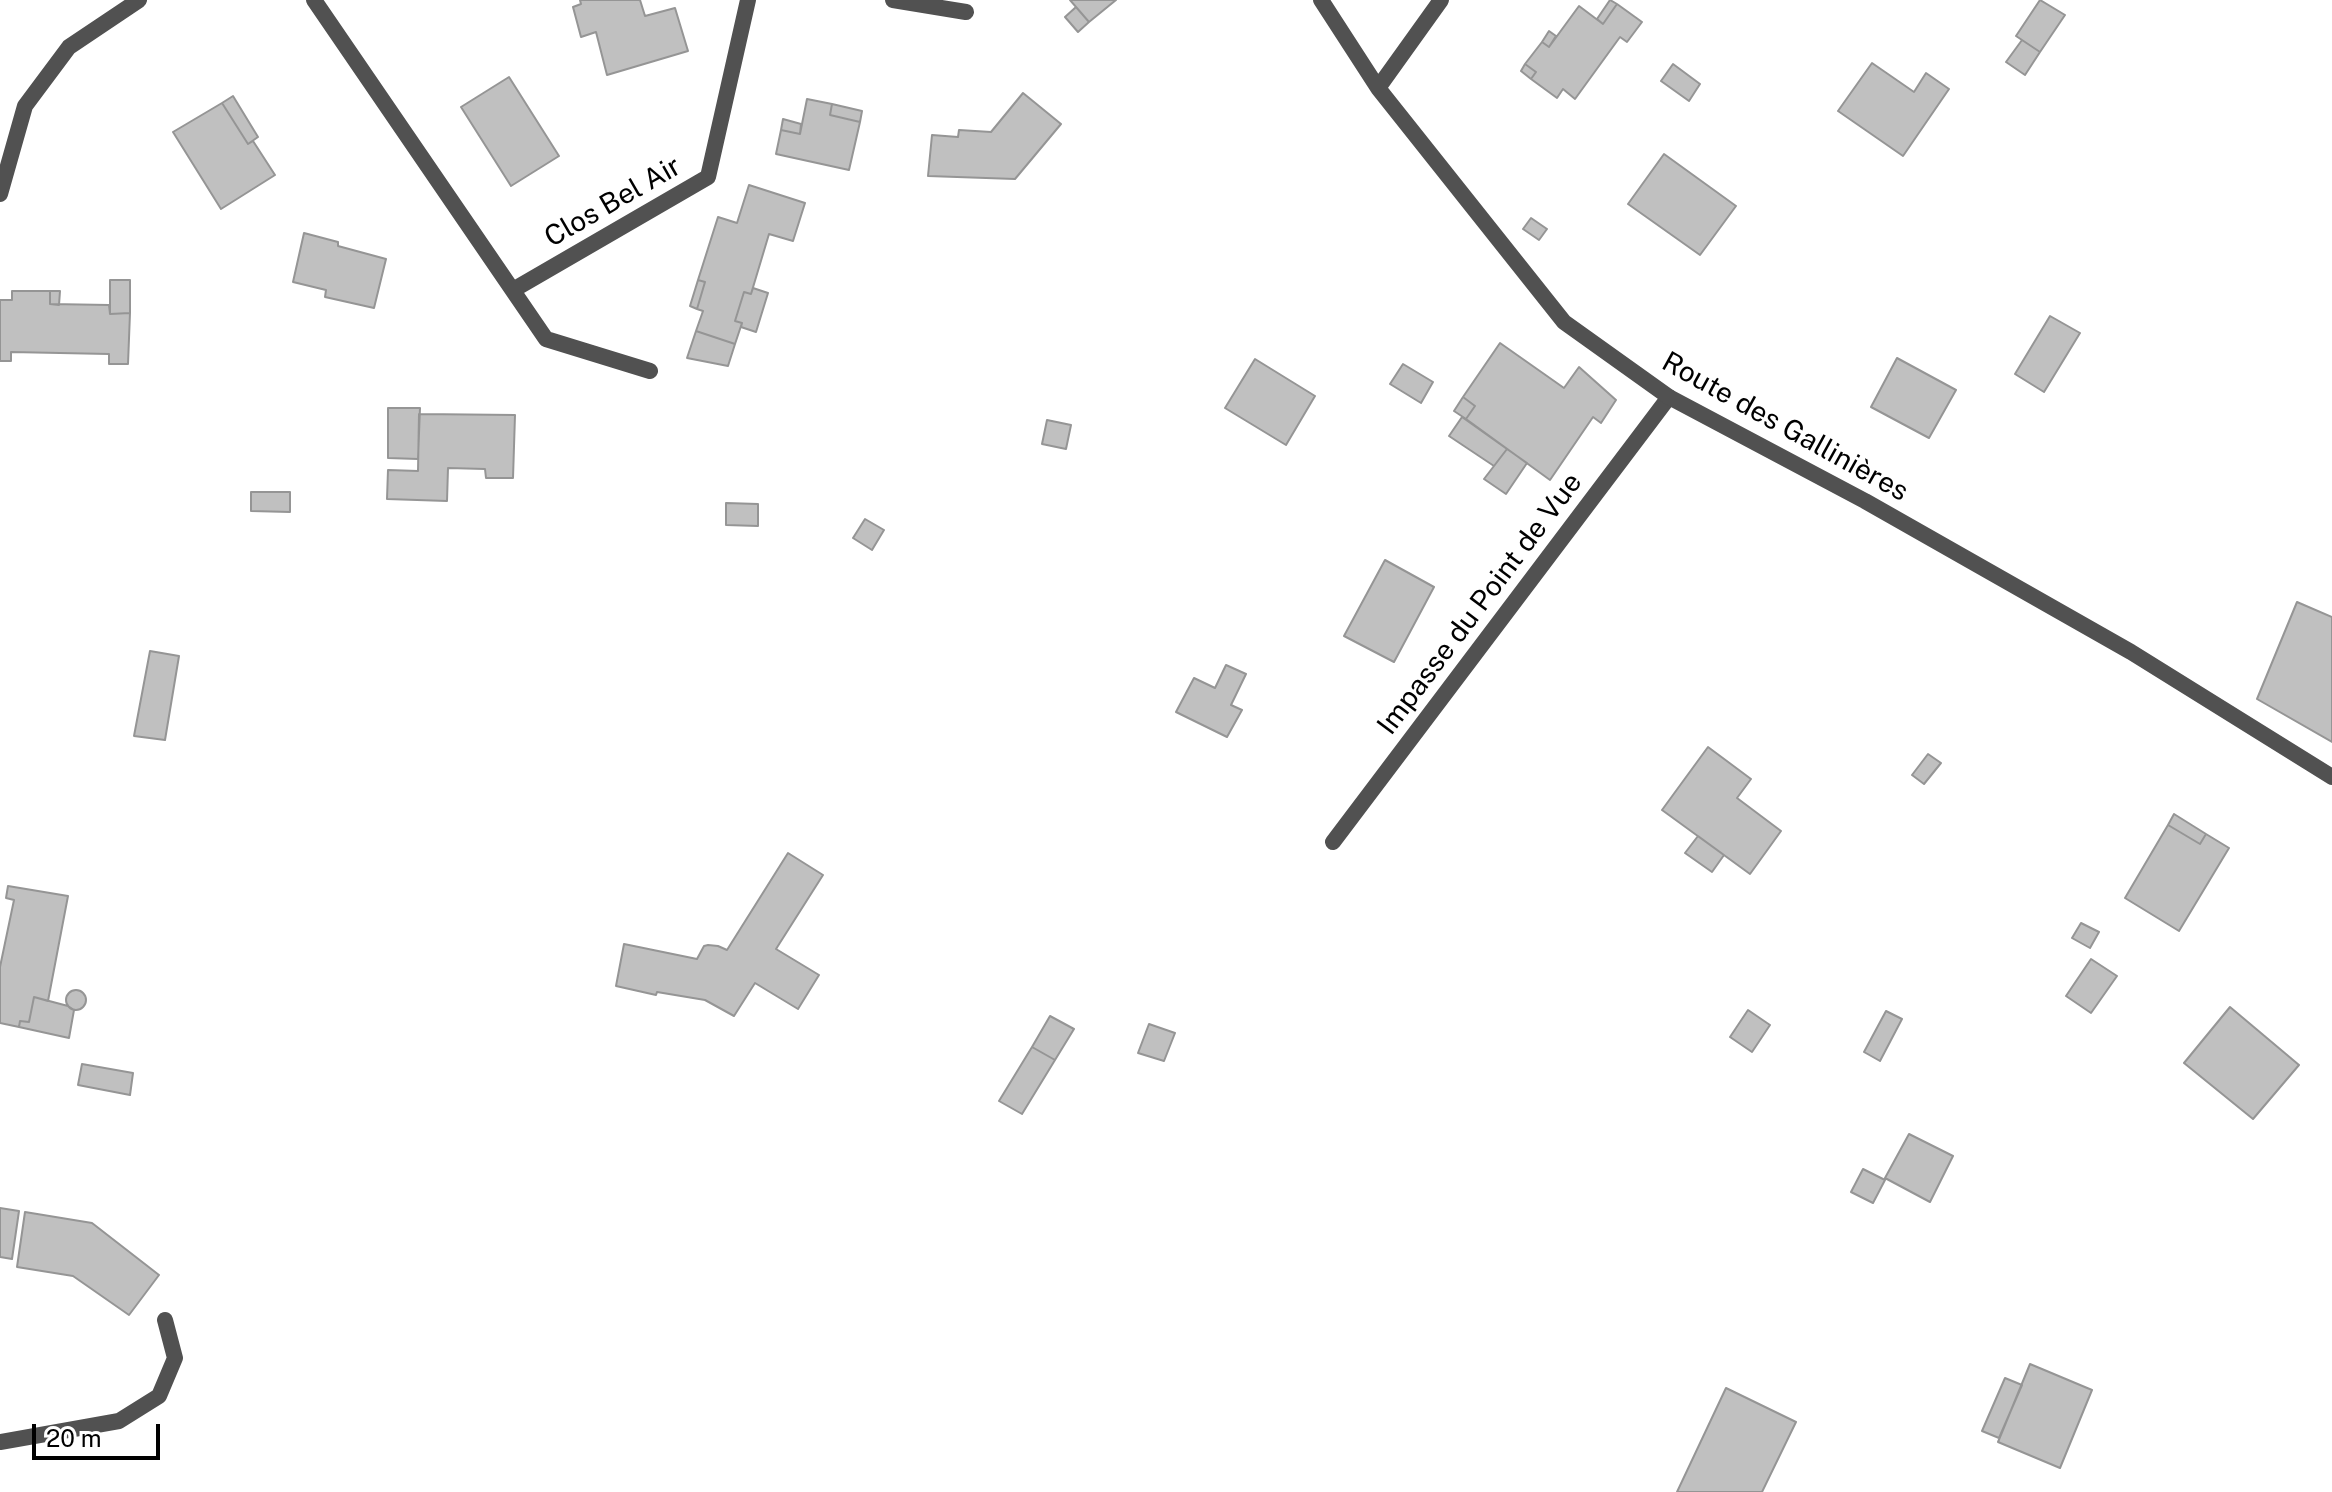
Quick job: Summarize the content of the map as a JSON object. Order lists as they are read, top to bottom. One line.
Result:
{"streets":{"street":["Clos Bel Air","Route des Gallinières","Impasse du Point de Vue"]},"crossings":[["Route des Gallinières","Impasse du Point de Vue"]],"scale_bar":"20 m"}
